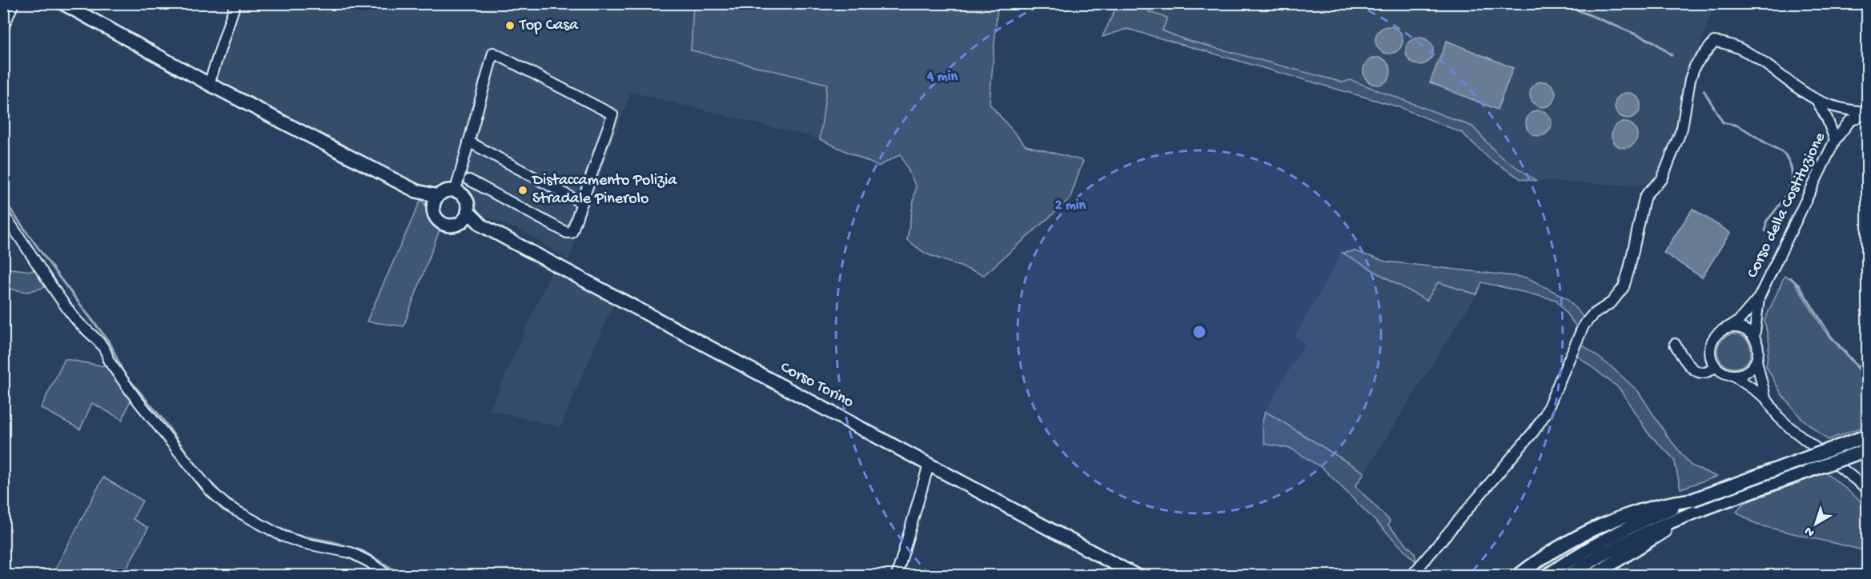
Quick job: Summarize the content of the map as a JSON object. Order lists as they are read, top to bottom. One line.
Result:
{"streets":{"main road":["Corso Torino"],"street":["Corso della Costituzione"]},"places":["Top Casa","Distaccamento Polizia Stradale Pinerolo"],"north":"bottom left","rings":["4 min","2 min"]}
